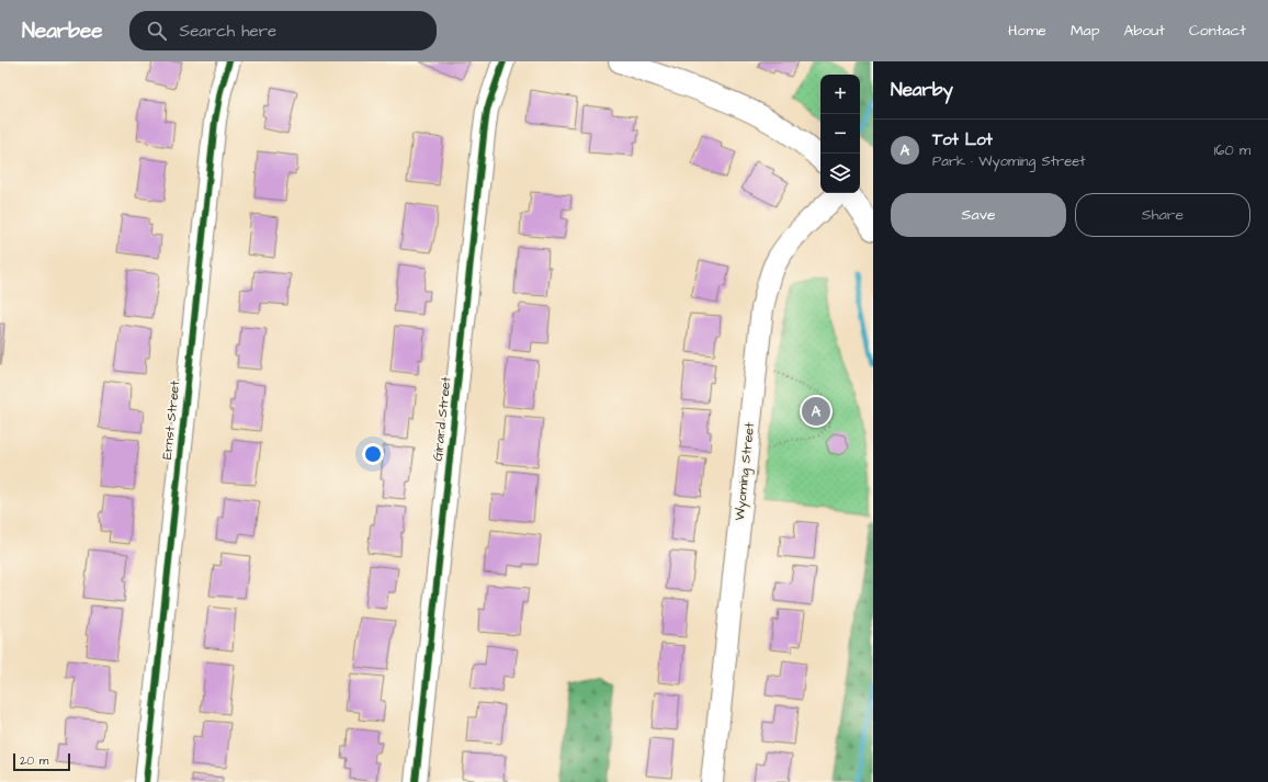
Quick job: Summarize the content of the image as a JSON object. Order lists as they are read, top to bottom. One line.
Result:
{"streets":{"street":["Girard Street","Ernst Street","Wyoming Street"]},"scale_bar":"20 m","page":{"header":"Nearbee","search":"Search here","nav":["Home","Map","About","Contact"],"heading":"Nearby","map_buttons":["+","−"],"list":[{"mark":"A","name":"Tot Lot","note":"Park · Wyoming Street","value":"160 m"}],"buttons":["Save","Share"],"pins":"A","scale":"20 m"}}
